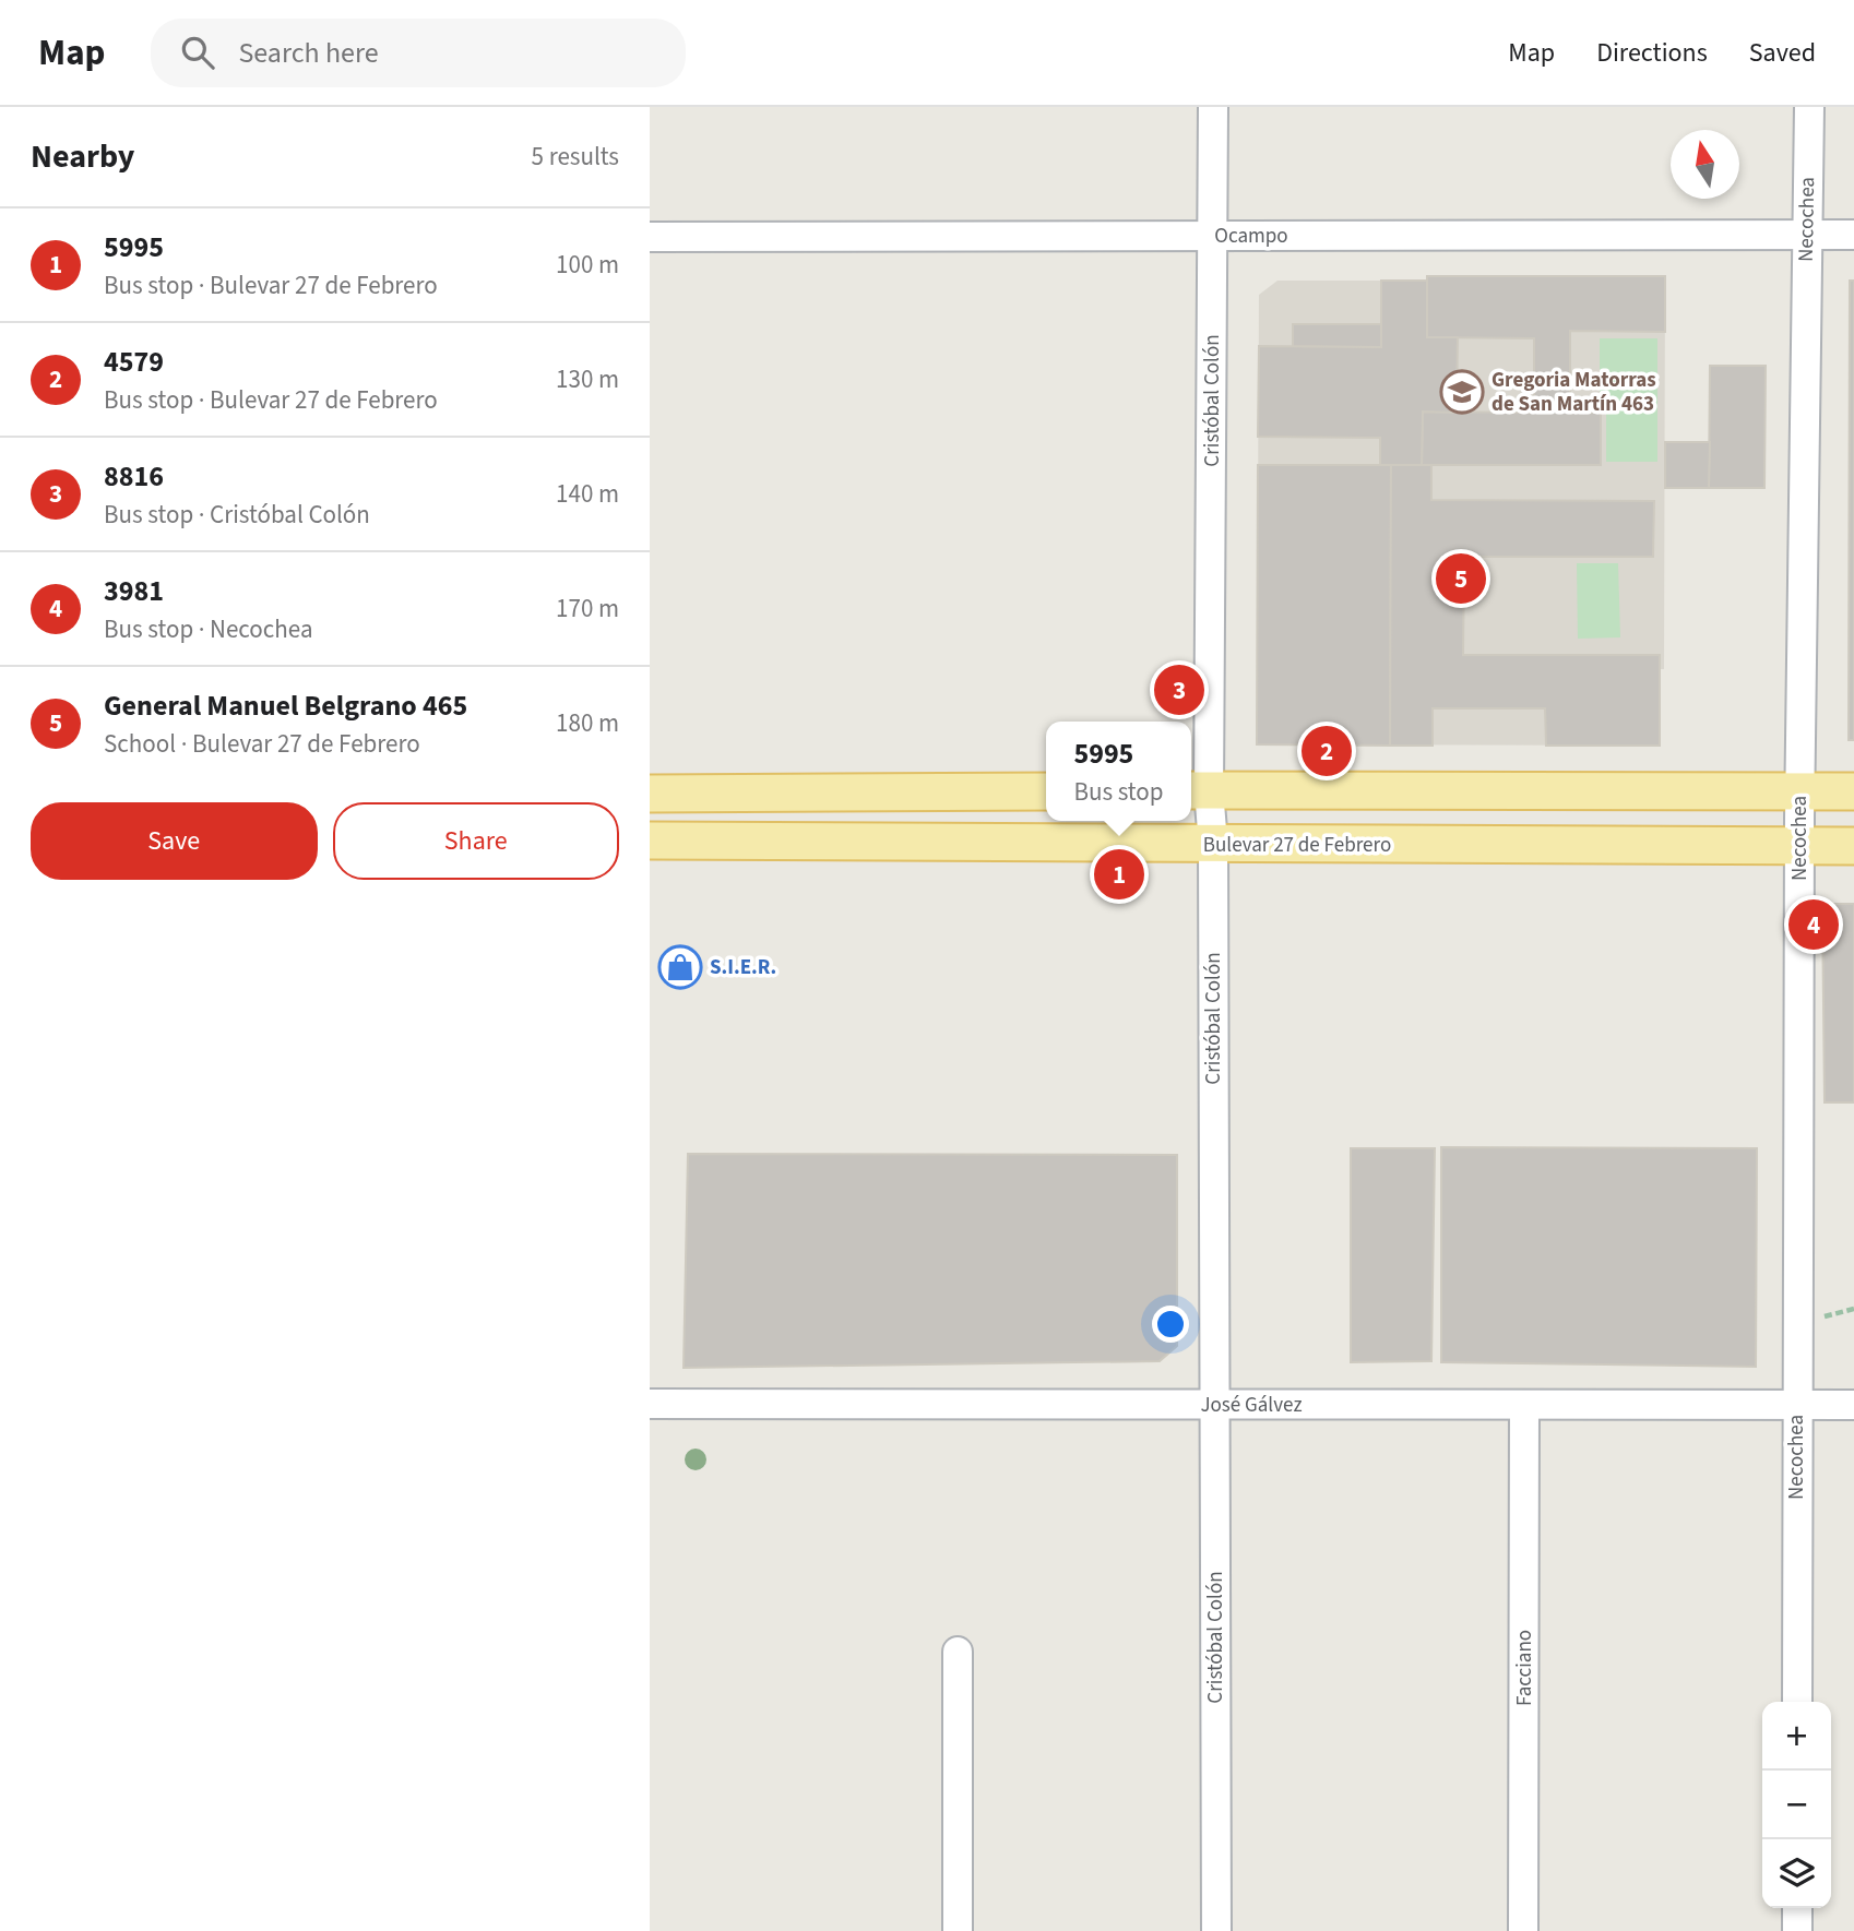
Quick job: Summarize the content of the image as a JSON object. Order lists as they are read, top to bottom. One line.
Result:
{"streets":{"main road":["Bulevar 27 de Febrero"],"street":["Necochea","Ocampo","Cristóbal Colón","José Gálvez","Facciano"]},"crossings":[["Necochea","Ocampo"],["Necochea","Bulevar 27 de Febrero"],["Necochea","José Gálvez"],["Ocampo","Cristóbal Colón"],["Cristóbal Colón","Bulevar 27 de Febrero"],["Cristóbal Colón","José Gálvez"],["José Gálvez","Facciano"]],"places":{"school or university":["Gregoria Matorras de San Martín 463"],"shop":["S.I.E.R."]},"north":"top","page":{"header":"Map","search":"Search here","nav":["Map","Directions","Saved"],"heading":["Nearby","5 results"],"list":[{"mark":"1","name":"5995","note":"Bus stop · Bulevar 27 de Febrero","value":"100 m"},{"mark":"2","name":"4579","note":"Bus stop · Bulevar 27 de Febrero","value":"130 m"},{"mark":"3","name":"8816","note":"Bus stop · Cristóbal Colón","value":"140 m"},{"mark":"4","name":"3981","note":"Bus stop · Necochea","value":"170 m"},{"mark":"5","name":"General Manuel Belgrano 465","note":"School · Bulevar 27 de Febrero","value":"180 m"}],"pins":["5","3","2","1","4"],"popup":["5995","Bus stop"],"buttons":["Save","Share"],"map_buttons":["+","−"]}}
